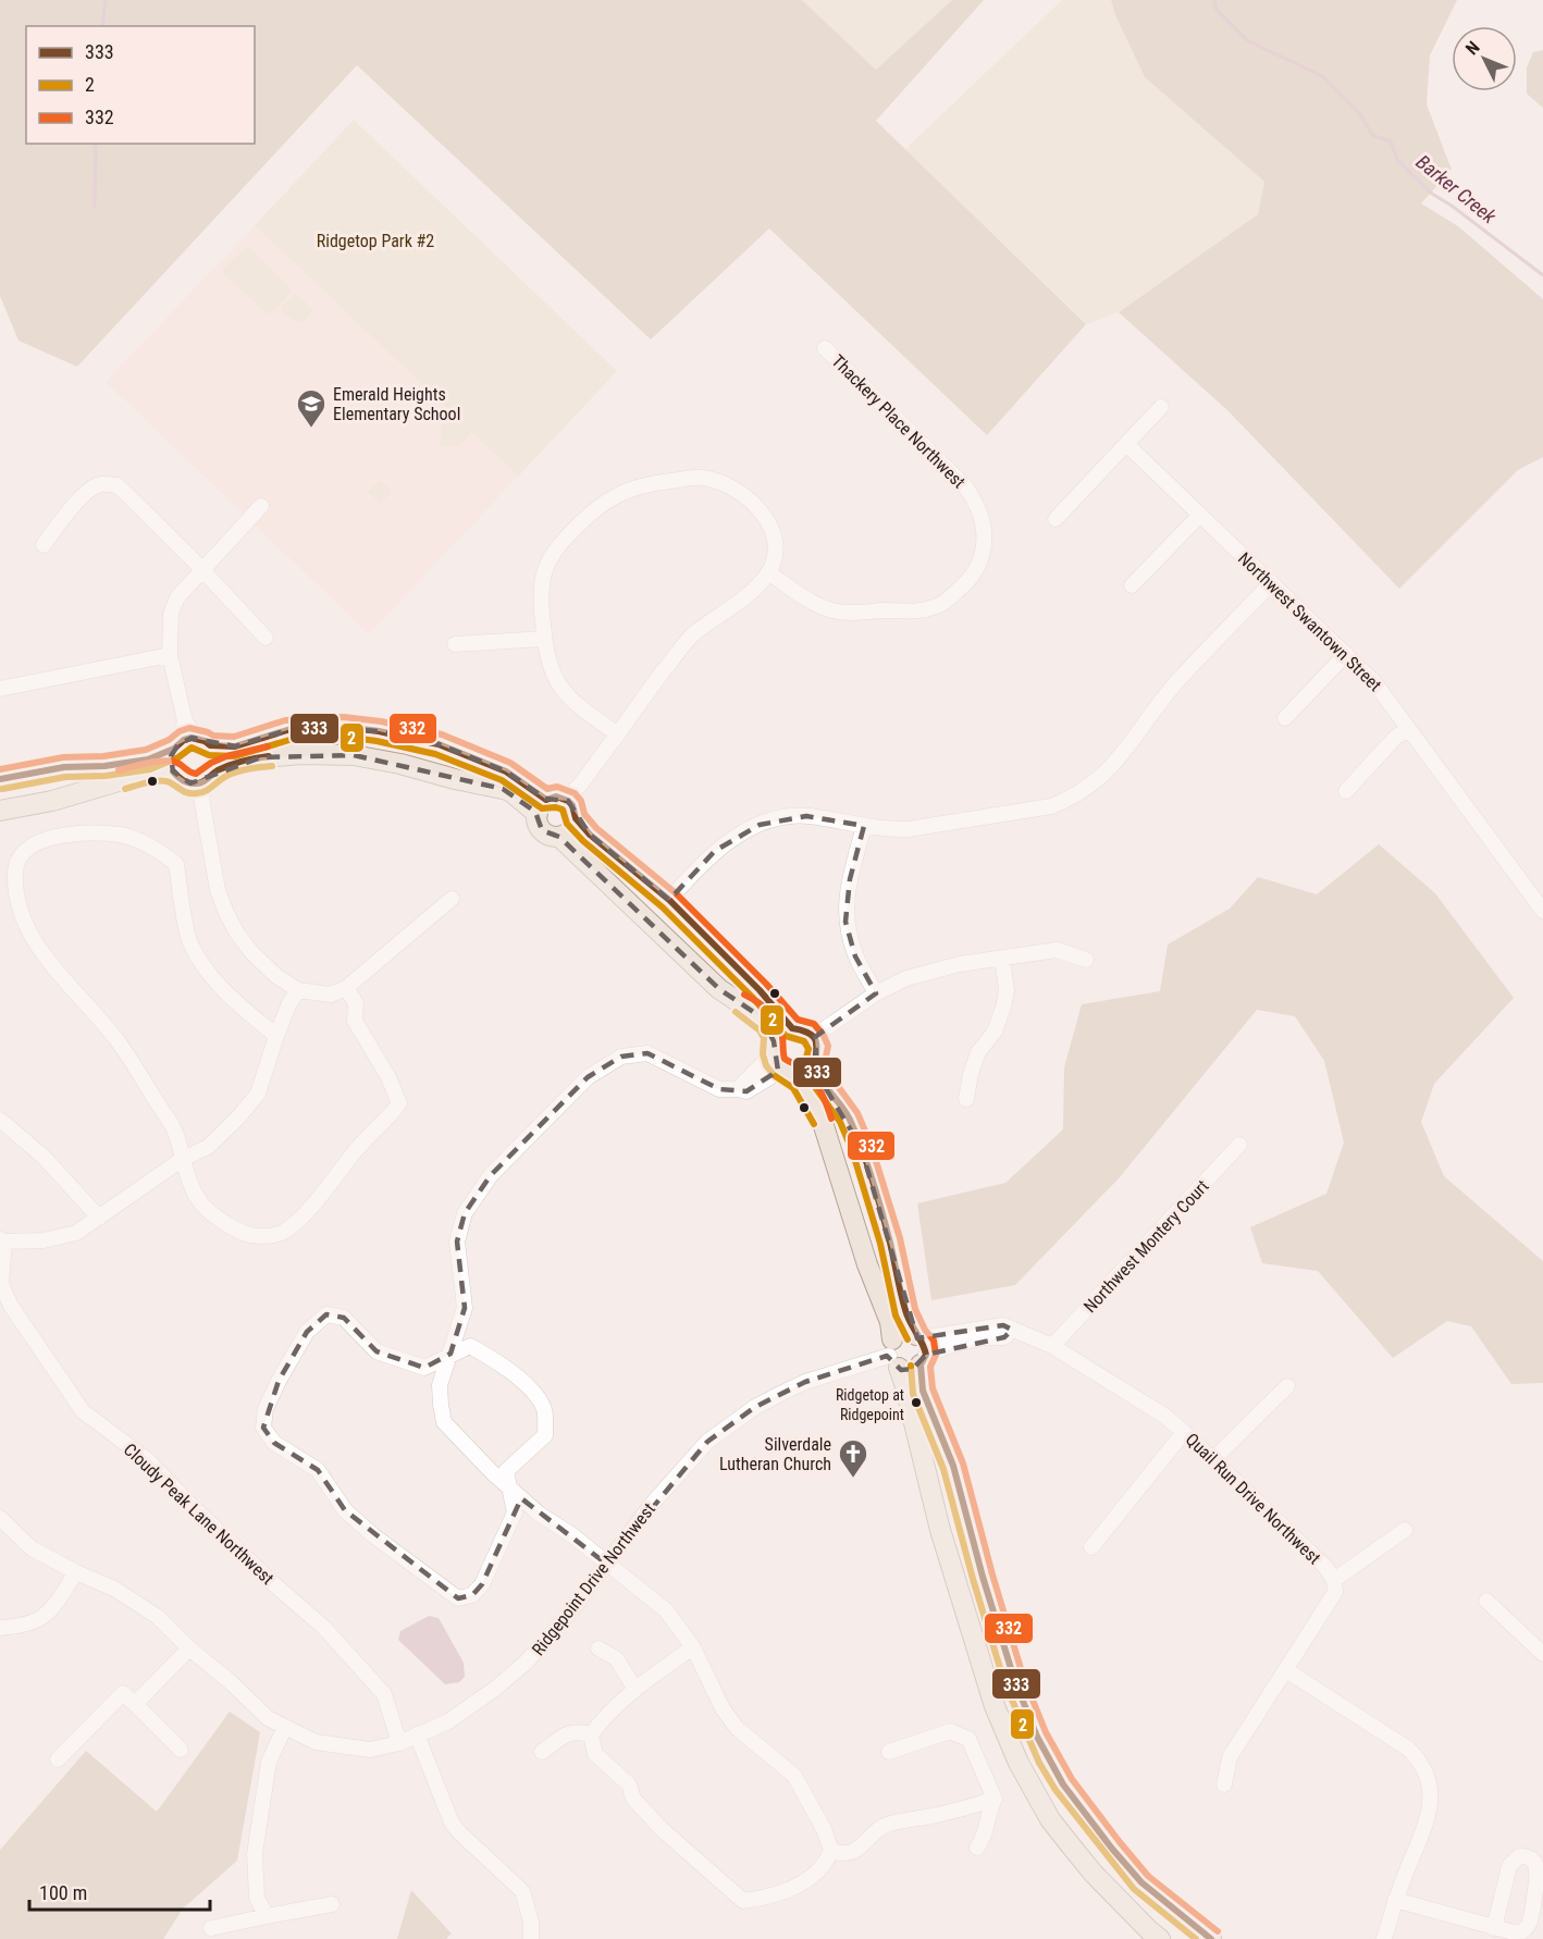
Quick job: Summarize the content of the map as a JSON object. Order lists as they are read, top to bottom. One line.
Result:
{"streets":{"street":["Thackery Place Northwest","Northwest Swantown Street","Northwest Montery Court","Quail Run Drive Northwest","Cloudy Peak Lane Northwest","Ridgepoint Drive Northwest"]},"crossings":[["Northwest Montery Court","Quail Run Drive Northwest"],["Cloudy Peak Lane Northwest","Ridgepoint Drive Northwest"]],"water":["Barker Creek"],"parks":["Ridgetop Park #2"],"places":{"school or university":["Emerald Heights Elementary School"],"other":["Ridgetop at Ridgepoint"],"church":["Silverdale Lutheran Church"]},"lines":["transit line 332","transit line 333","transit line 2"],"legend":["333","2","332"],"scale_bar":"100 m","north":"top left"}
